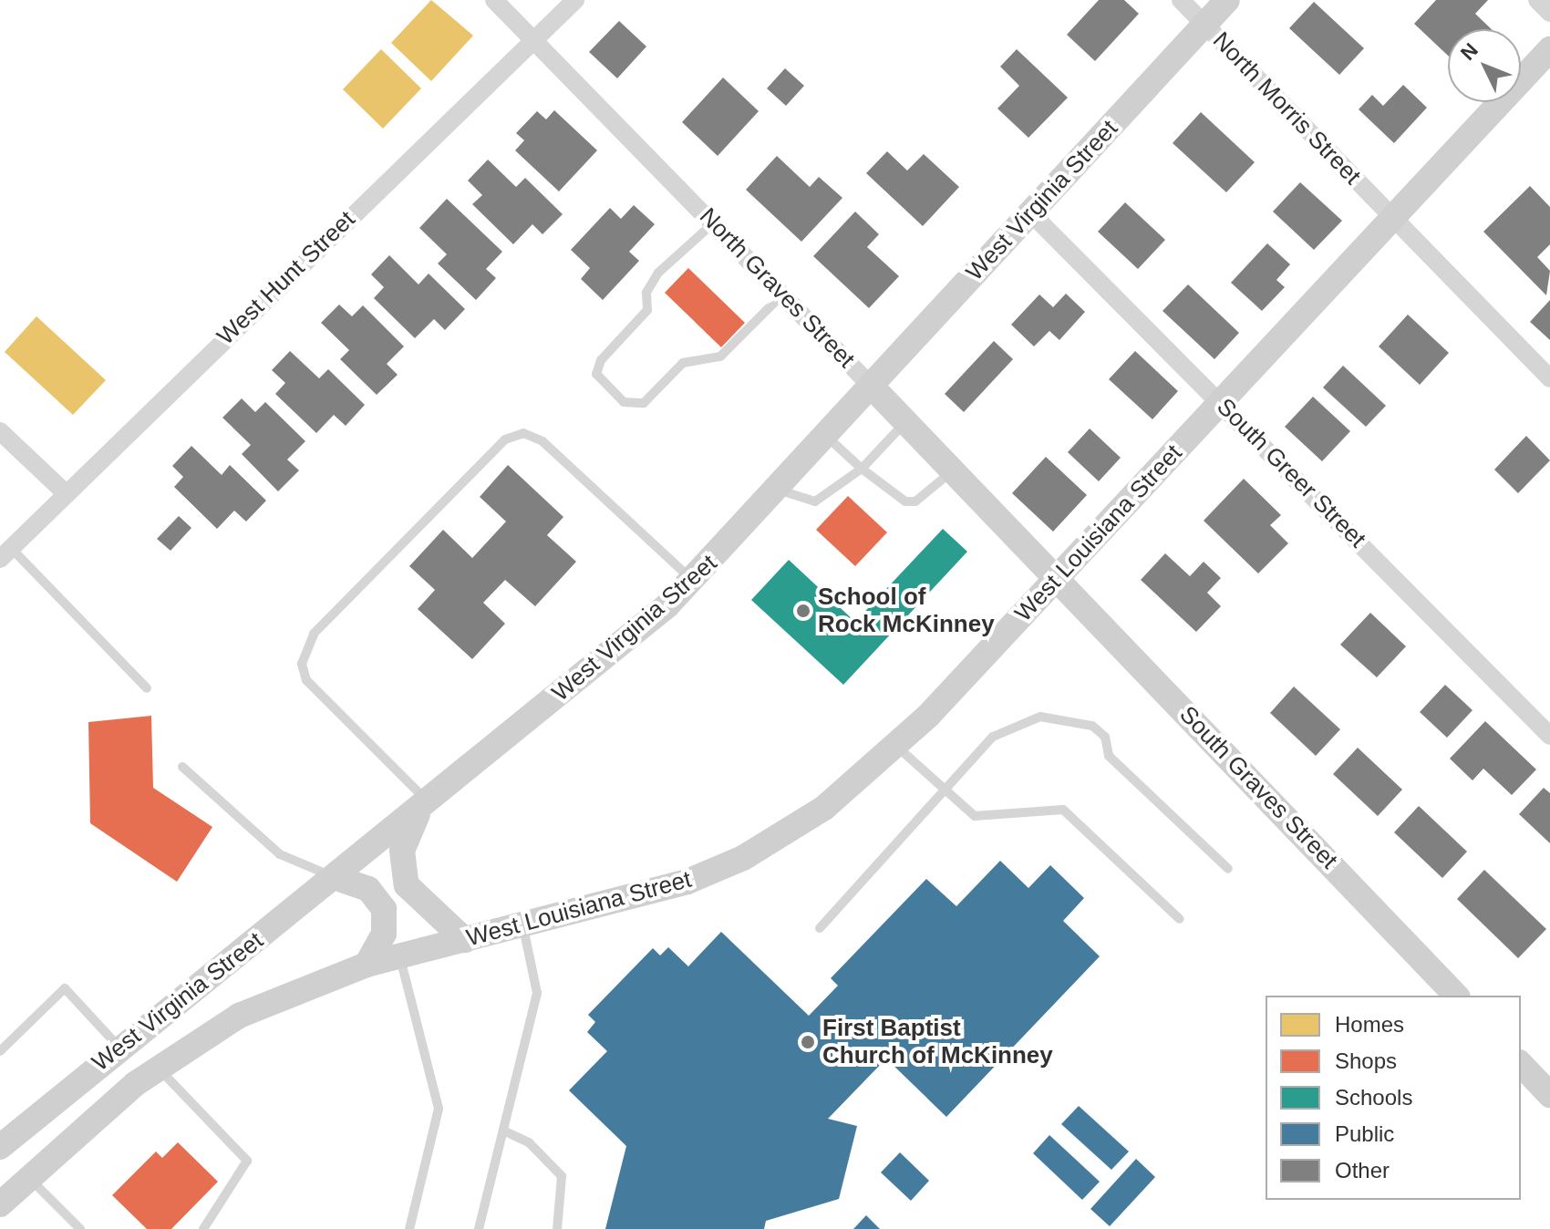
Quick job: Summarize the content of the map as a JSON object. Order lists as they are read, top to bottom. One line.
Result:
{"streets":{"main road":["West Virginia Street","North Graves Street","West Louisiana Street","South Graves Street"],"street":["North Morris Street","West Hunt Street","South Greer Street"]},"crossings":[["North Morris Street","West Virginia Street"],["North Morris Street","West Louisiana Street"],["West Virginia Street","North Graves Street"],["West Virginia Street","South Greer Street"],["West Hunt Street","North Graves Street"],["North Graves Street","West Louisiana Street"],["North Graves Street","South Graves Street"],["South Greer Street","West Louisiana Street"],["West Louisiana Street","South Graves Street"]],"places":["School of Rock McKinney","First Baptist Church of McKinney"],"legend":["Homes","Shops","Schools","Public","Other"],"north":"top left"}
